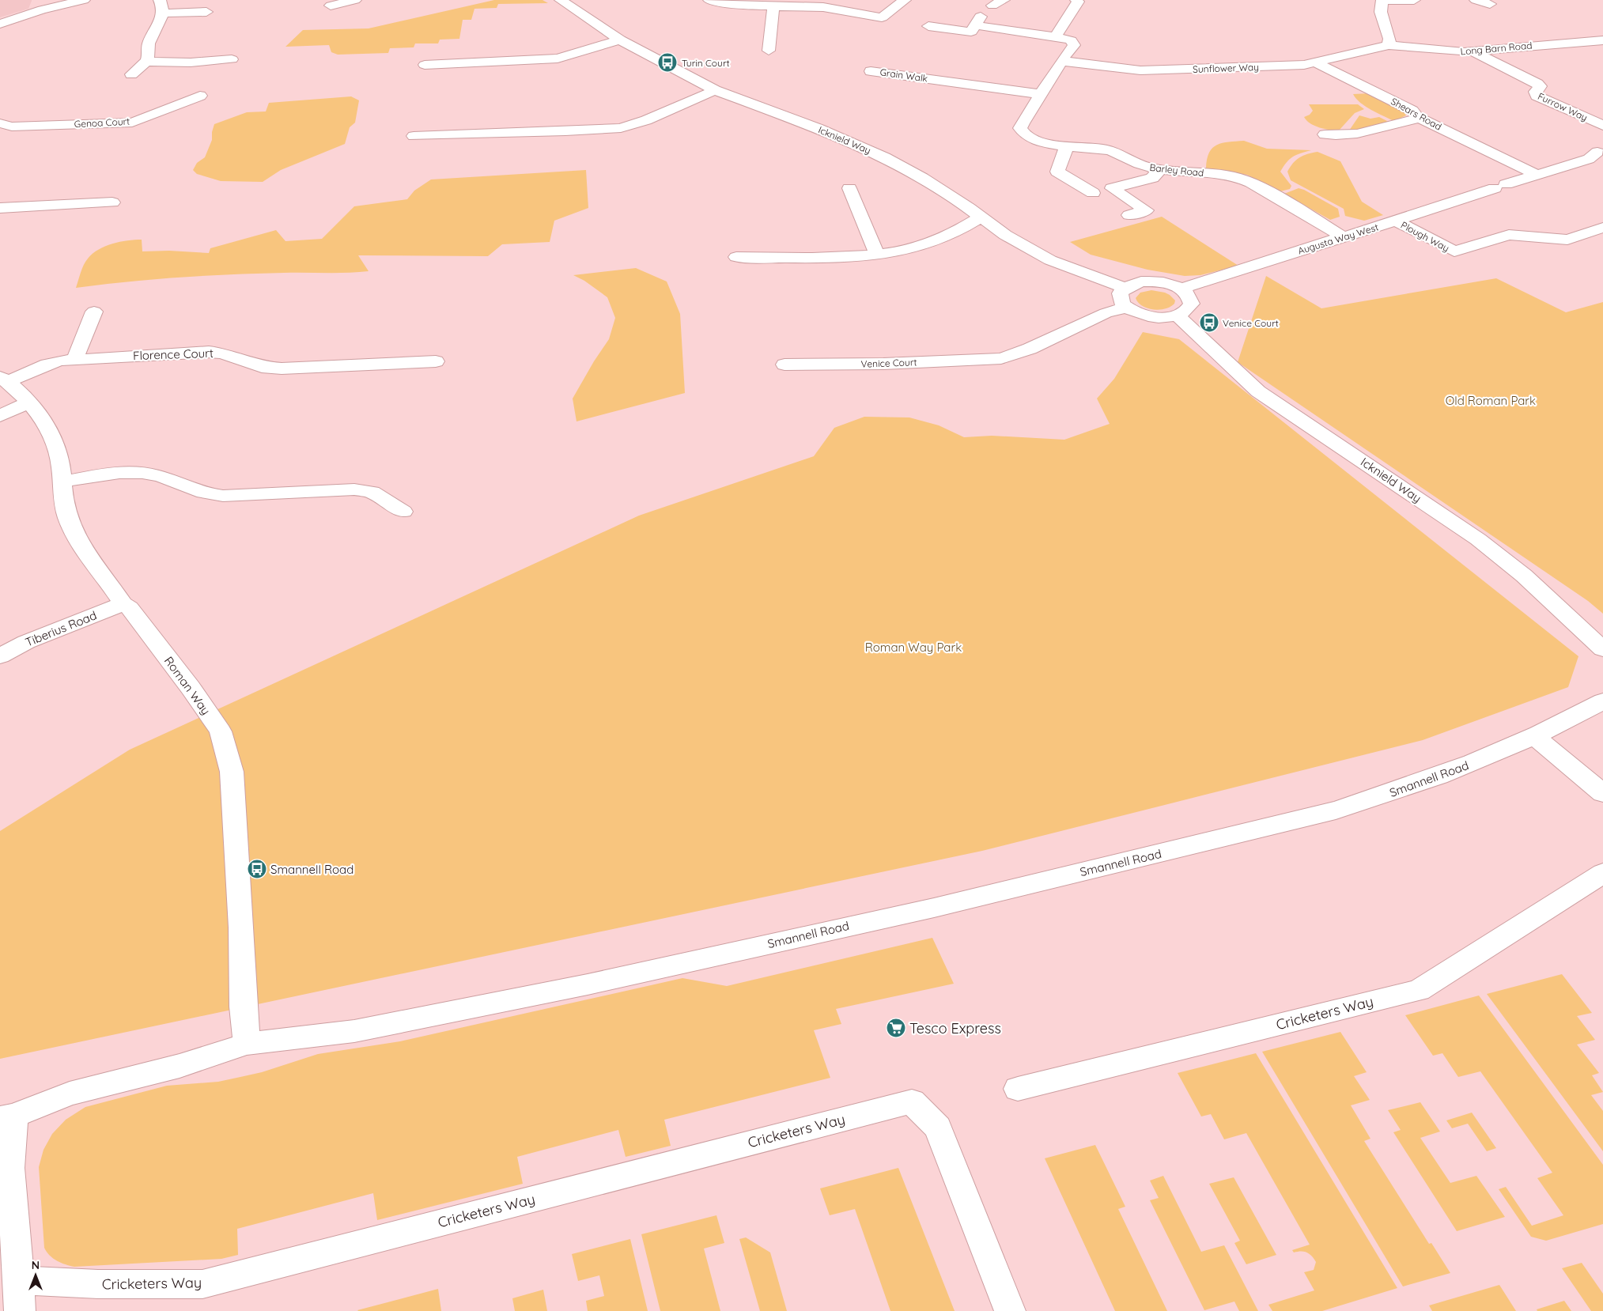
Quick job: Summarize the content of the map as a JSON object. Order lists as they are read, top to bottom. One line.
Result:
{"streets":{"street":["Long Barn Road","Sunflower Way","Grain Walk","Furrow Way","Shears Road","Genoa Court","Icknield Way","Barley Road","Plough Way","Augusta Way West","Florence Court","Venice Court","Tiberius Road","Roman Way","Smannell Road","Cricketers Way"]},"crossings":[["Long Barn Road","Sunflower Way"],["Long Barn Road","Furrow Way"],["Sunflower Way","Shears Road"],["Sunflower Way","Barley Road"],["Grain Walk","Barley Road"],["Shears Road","Augusta Way West"],["Barley Road","Augusta Way West"],["Plough Way","Augusta Way West"],["Florence Court","Roman Way"],["Tiberius Road","Roman Way"],["Roman Way","Smannell Road"]],"parks":["Old Roman Park","Roman Way Park"],"places":{"bus stop":["Turin Court","Venice Court","Smannell Road"],"supermarket":["Tesco Express"]},"north":"top"}
